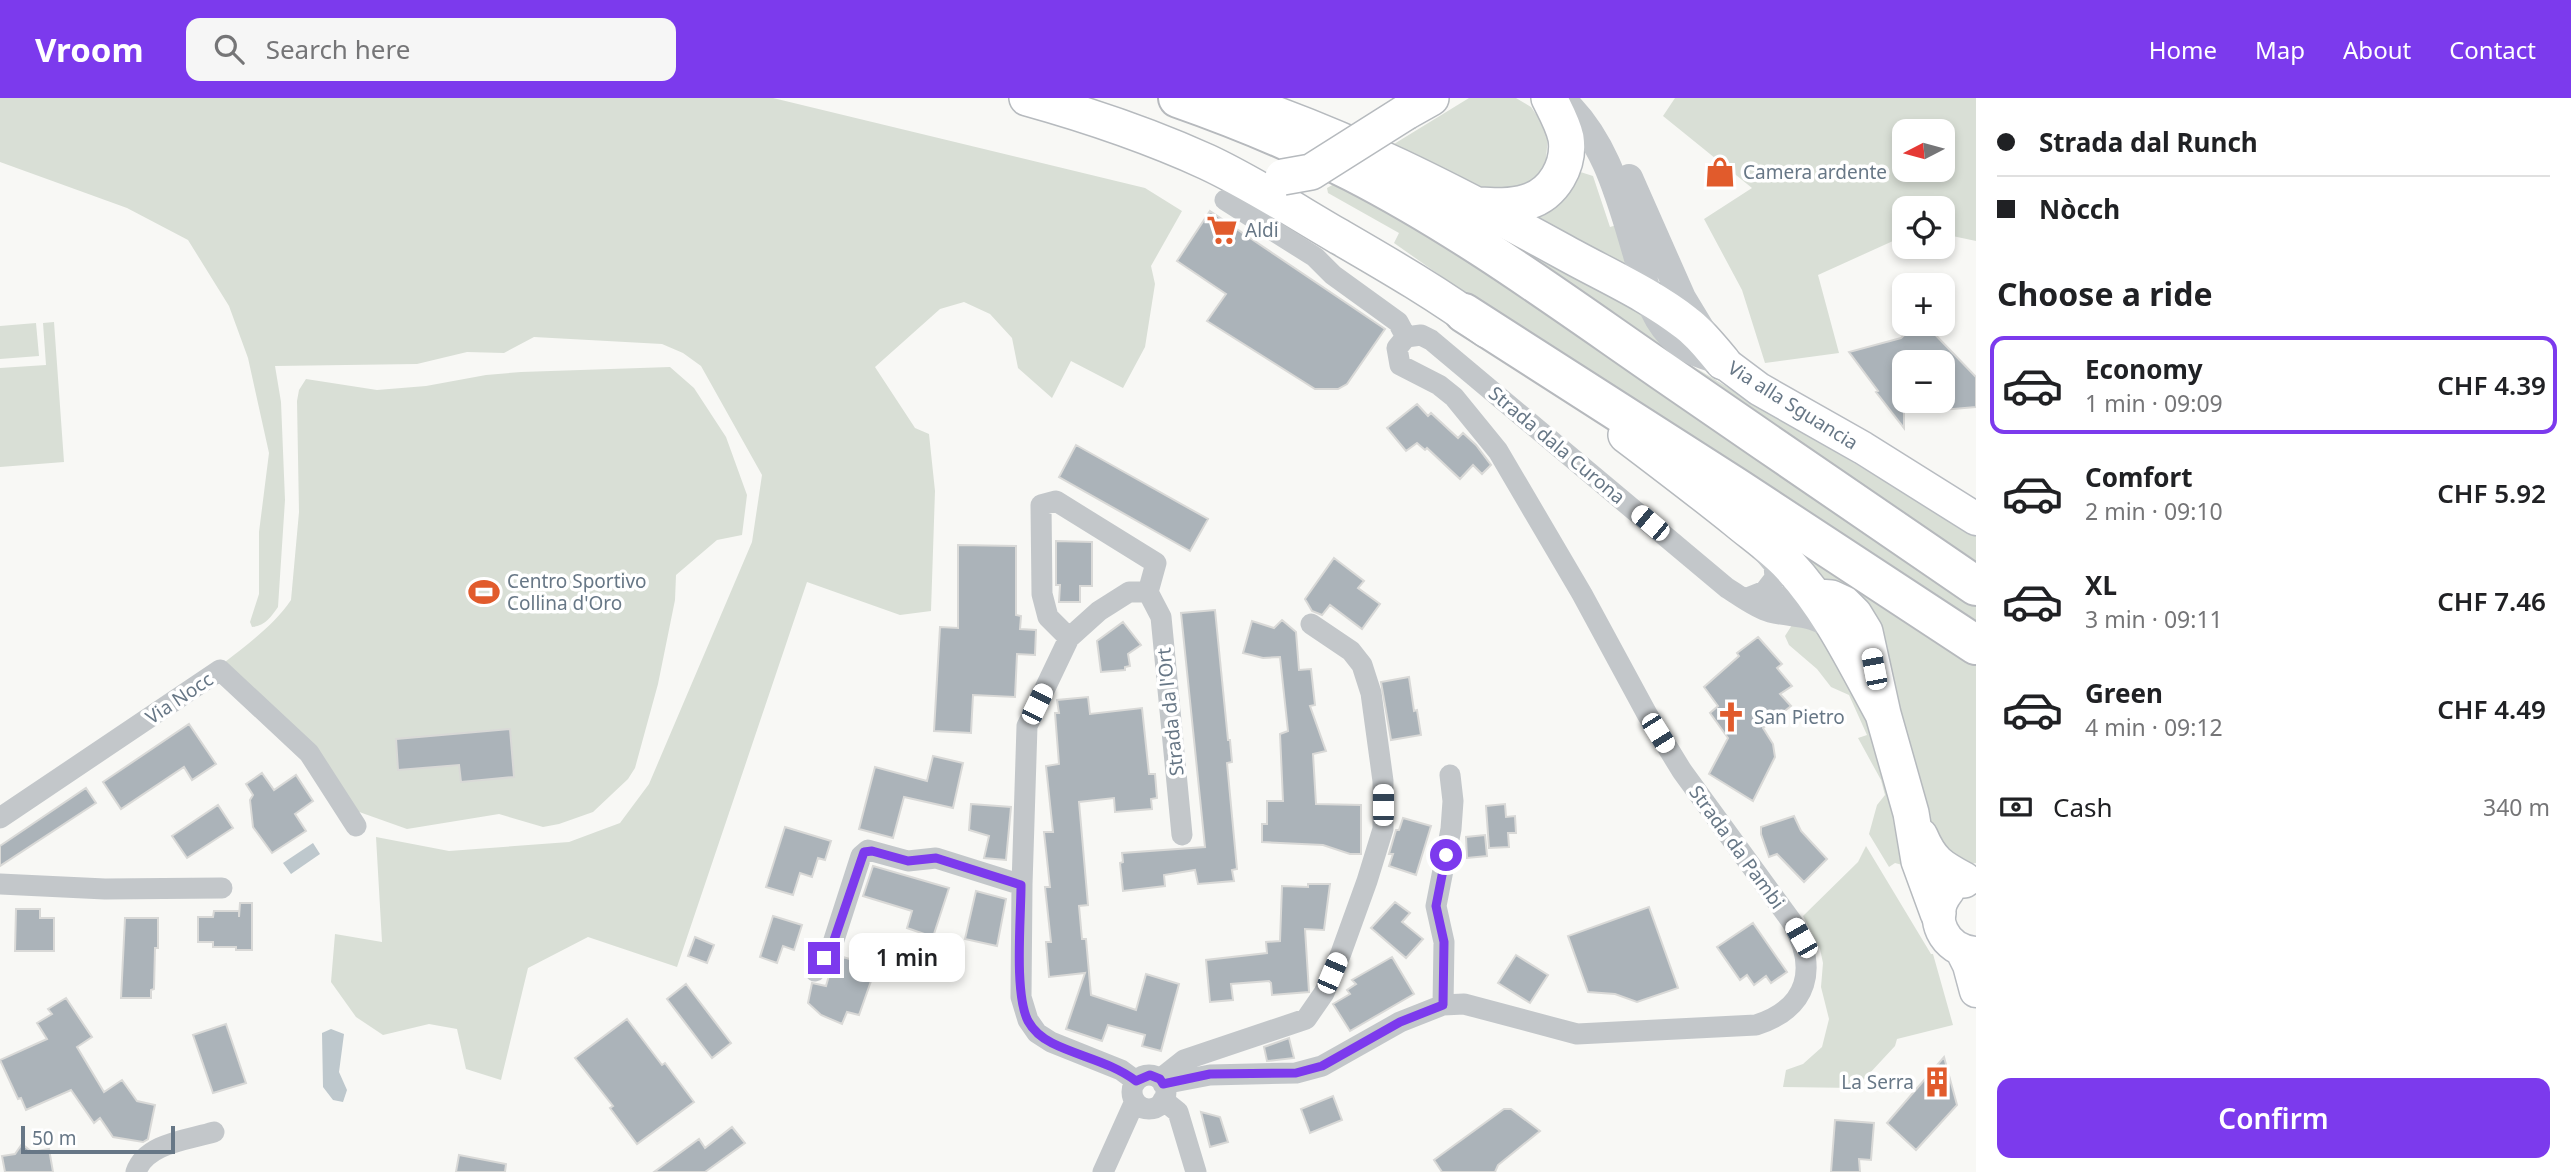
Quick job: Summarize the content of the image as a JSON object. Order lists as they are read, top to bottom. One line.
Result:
{"streets":{"main road":["Via alla Sguancia"],"street":["Strada dala Curona","Via Nocc","Strada da l'Ort","Strada da Pambi"]},"crossings":[["Strada dala Curona","Strada da Pambi"]],"places":{"shop":["Camera ardente"],"supermarket":["Aldi"],"sports":["Centro Sportivo Collina d'Oro"],"church":["San Pietro"],"building":["La Serra"]},"scale_bar":"50 m","north":"left","page":{"header":"Vroom","search":"Search here","nav":["Home","Map","About","Contact"],"banner":["Strada dal Runch","Nòcch"],"map_buttons":["+","−"],"heading":"Choose a ride","list":[{"name":"Economy","note":"1 min · 09:09","value":"CHF 4.39"},{"name":"Comfort","note":"2 min · 09:10","value":"CHF 5.92"},{"name":"XL","note":"3 min · 09:11","value":"CHF 7.46"},{"name":"Green","note":"4 min · 09:12","value":"CHF 4.49"}],"pay":["Cash","340 m"],"bubble":"1 min","buttons":"Confirm","scale":"50 m"}}
